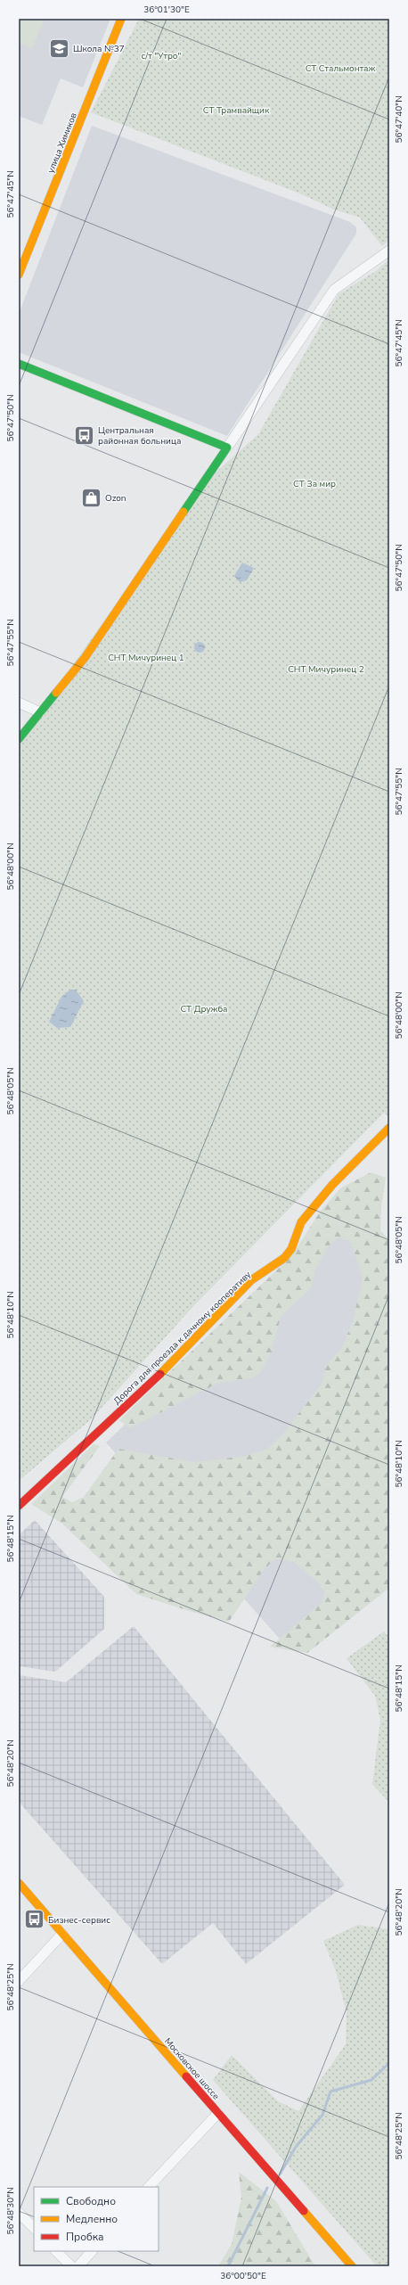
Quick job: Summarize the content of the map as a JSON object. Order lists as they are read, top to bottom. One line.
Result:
{"streets":{"street":["улица Химиков","Дорога для проезда к дачному кооперативу","Московское шоссе"]},"parks":["с/т \"Утро\"","СТ Стальмонтаж","СТ Трамвайщик","СТ За мир","СНТ Мичуринец 1","СНТ Мичуринец 2","СТ Дружба"],"places":{"school or university":["Школа №37"],"bus stop":["Центральная районная больница","Бизнес-сервис"],"shop":["Ozon"]},"legend":["Свободно","Медленно","Пробка"],"coordinates":["36°01'30\"E","56°47'40\"N","56°47'45\"N","56°47'50\"N","56°47'55\"N","56°48'00\"N","56°48'05\"N","56°48'10\"N","56°48'15\"N","56°48'20\"N","56°48'25\"N","56°48'30\"N","36°00'50\"E"]}
